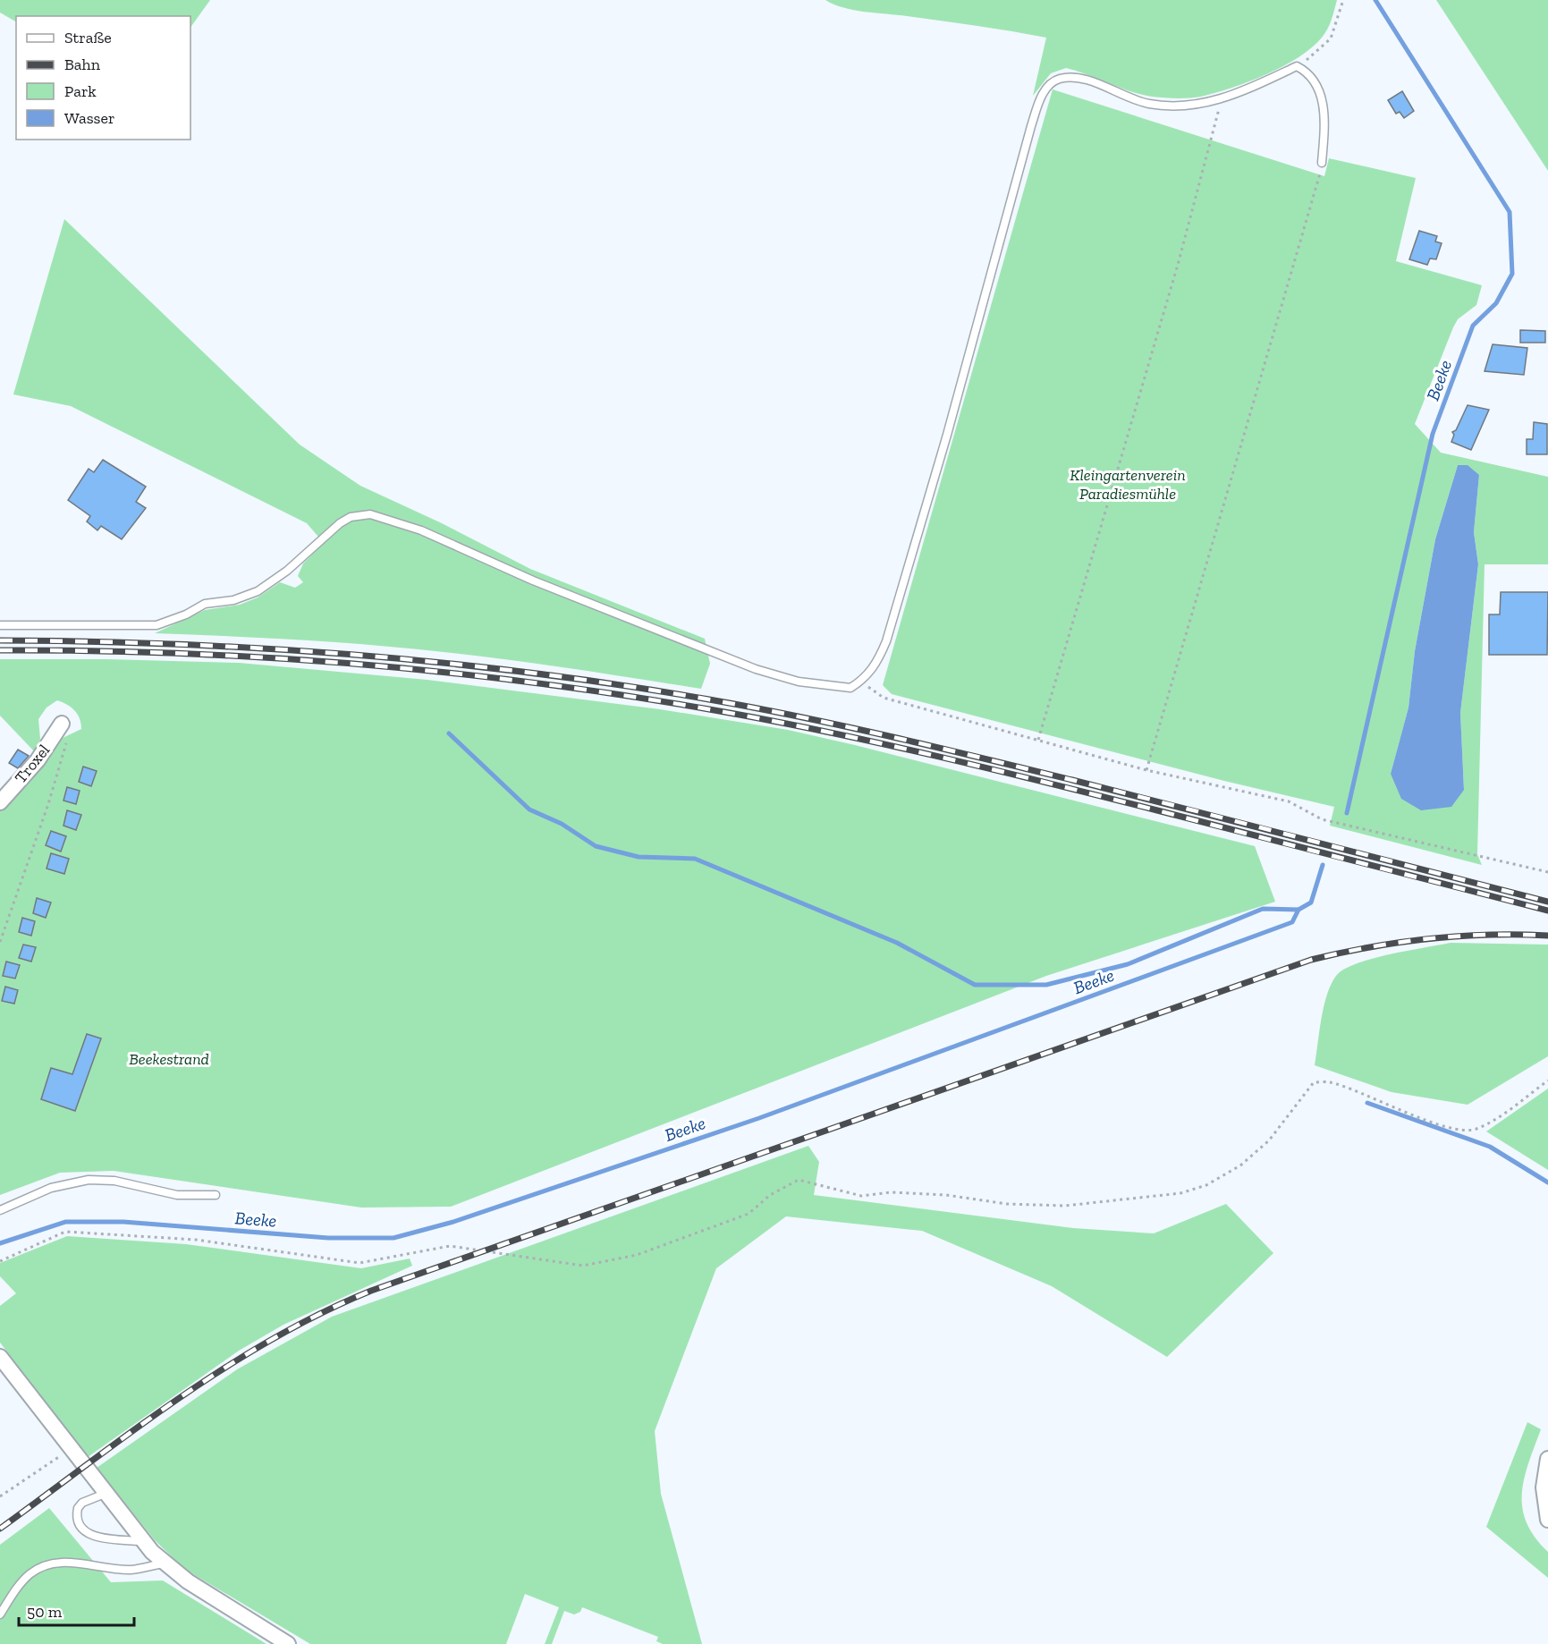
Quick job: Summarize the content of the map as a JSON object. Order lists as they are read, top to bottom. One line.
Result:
{"streets":{"street":["Troxel"]},"water":["Beeke"],"parks":["Kleingartenverein Paradiesmühle","Beekestrand"],"legend":["Straße","Bahn","Park","Wasser"],"scale_bar":"50 m"}
